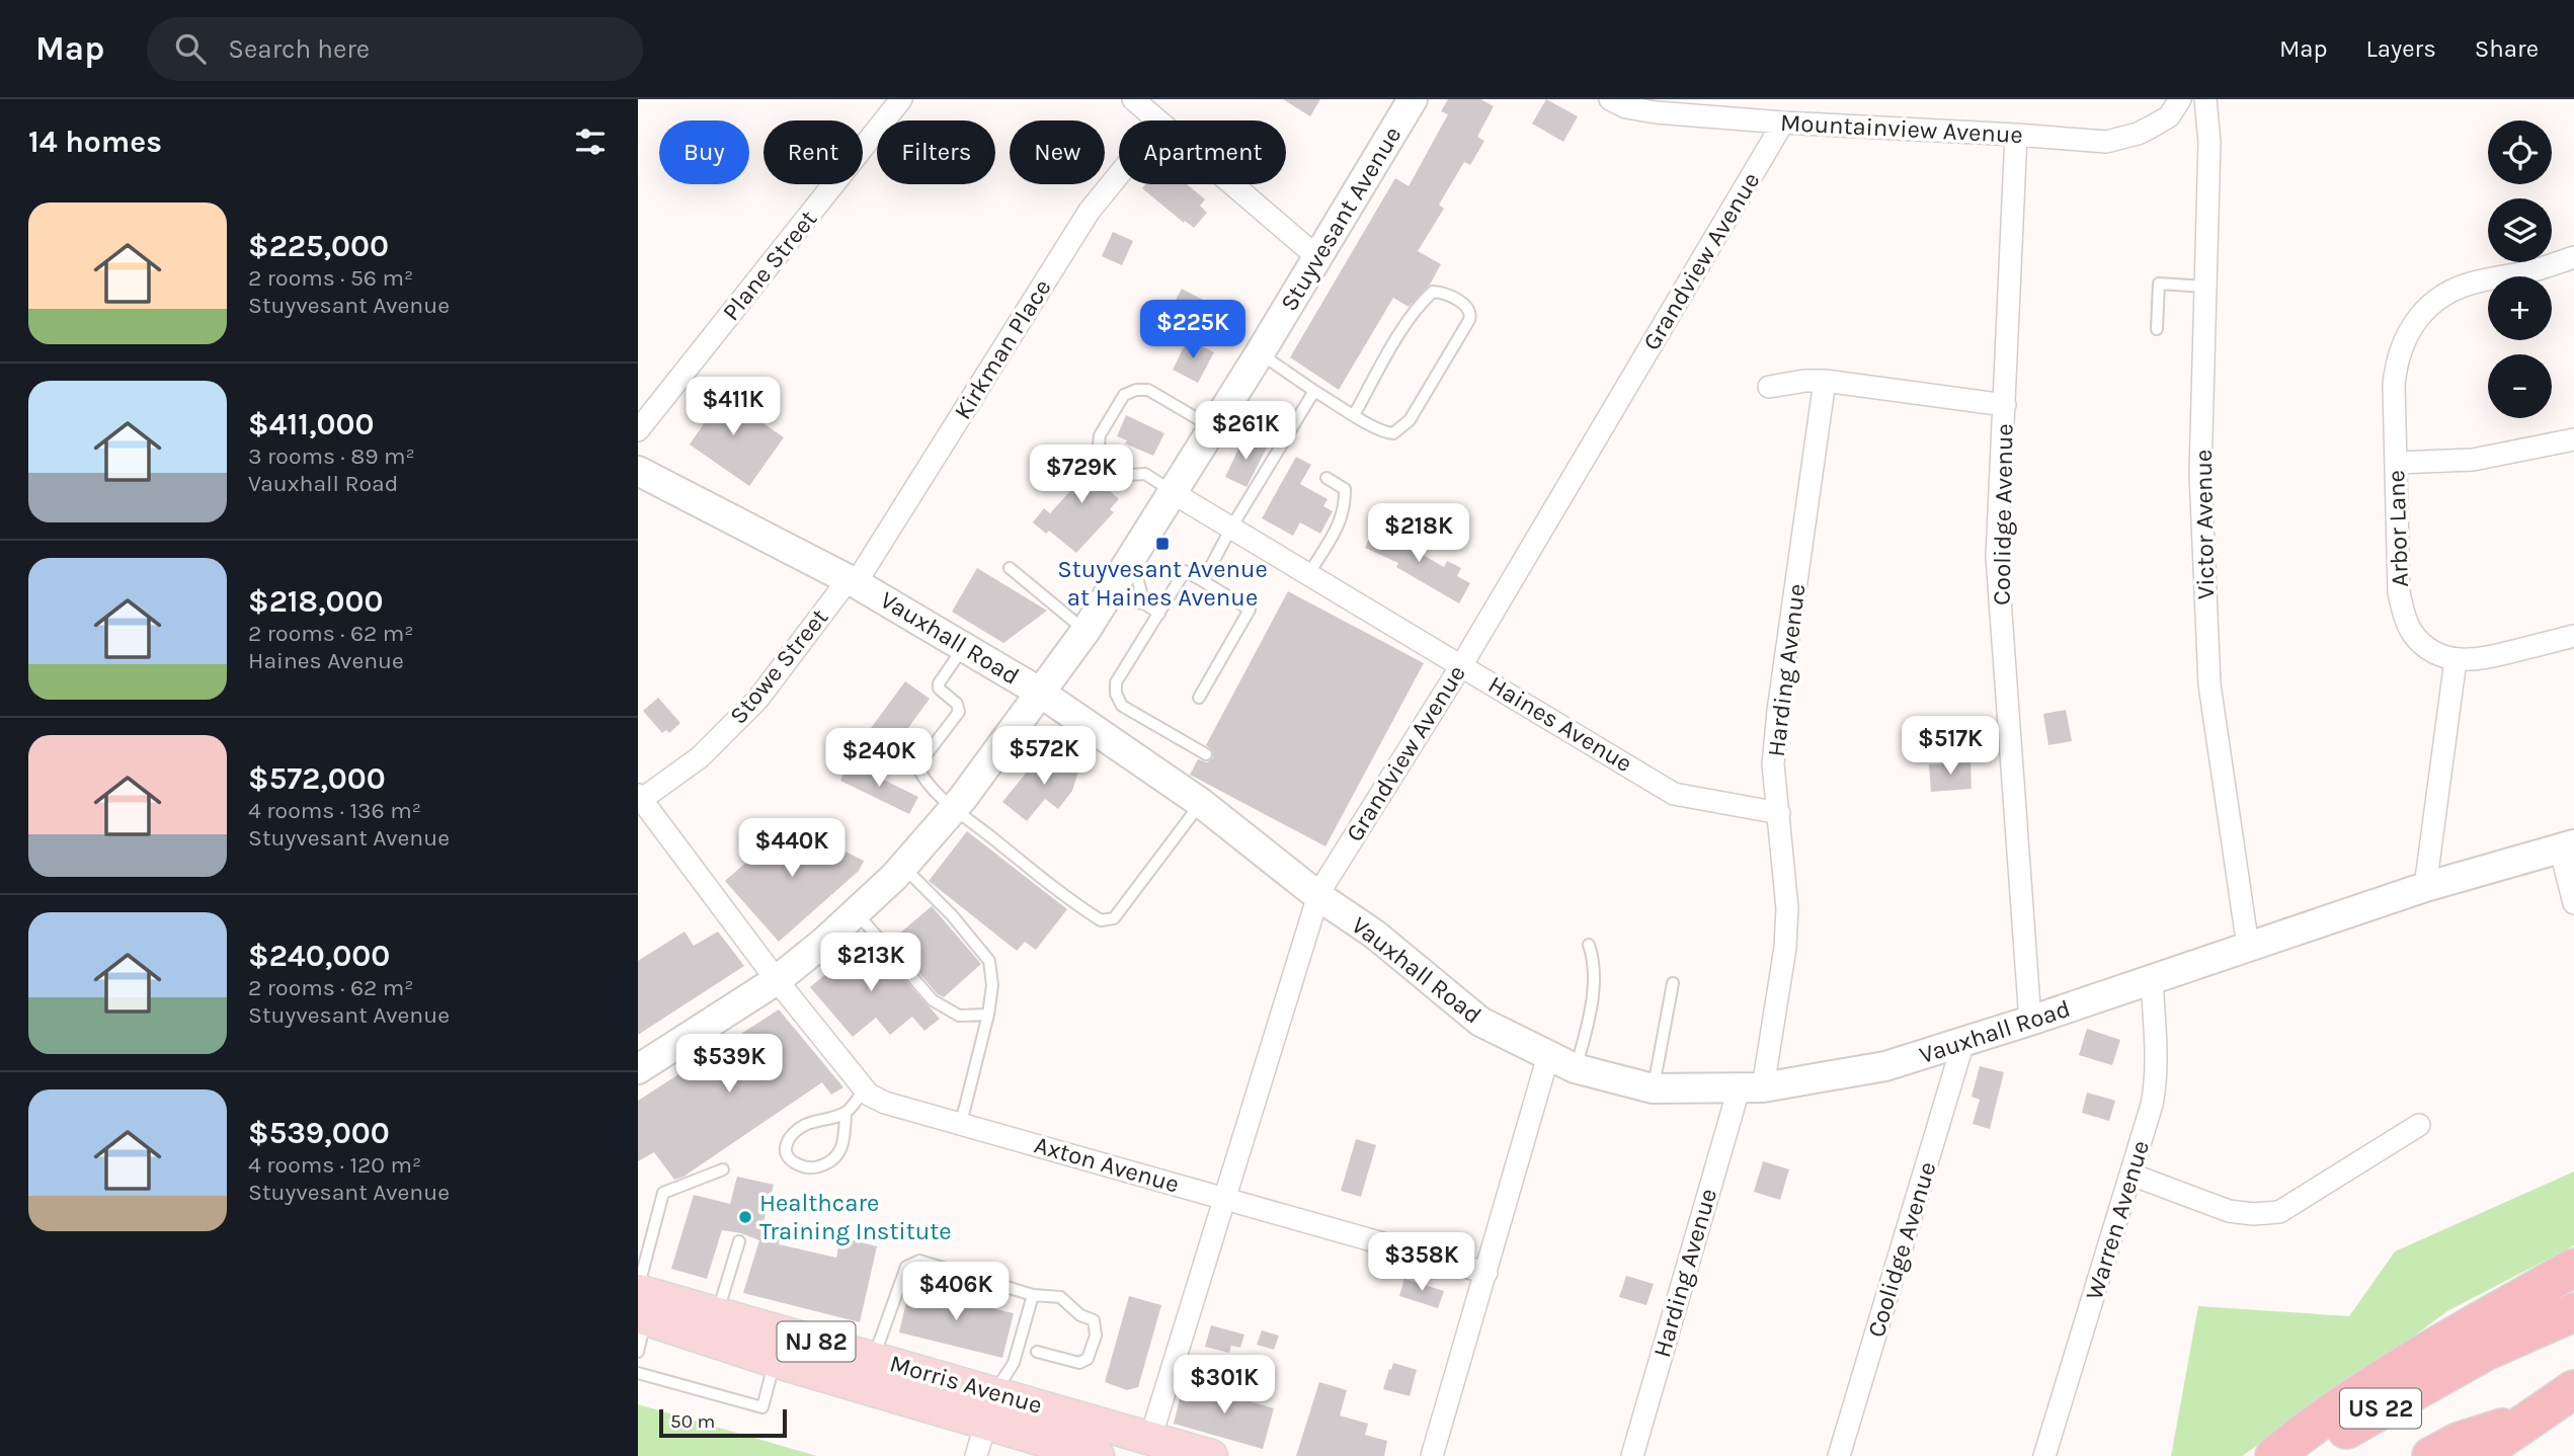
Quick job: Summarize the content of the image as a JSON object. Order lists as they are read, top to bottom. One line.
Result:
{"streets":{"highway":["US 22"],"main road":["NJ 82","Morris Avenue"],"street":["Mountainview Avenue","Stuyvesant Avenue","Grandview Avenue","Plane Street","Kirkman Place","Coolidge Avenue","Victor Avenue","Arbor Lane","Vauxhall Road","Stowe Street","Harding Avenue","Haines Avenue","Axton Avenue","Warren Avenue"]},"crossings":[["Mountainview Avenue","Grandview Avenue"],["Mountainview Avenue","Coolidge Avenue"],["Stuyvesant Avenue","Vauxhall Road"],["Stuyvesant Avenue","Haines Avenue"],["Stuyvesant Avenue","Axton Avenue"],["Grandview Avenue","Vauxhall Road"],["Grandview Avenue","Haines Avenue"],["Grandview Avenue","Axton Avenue"],["Grandview Avenue","Morris Avenue"],["Kirkman Place","Vauxhall Road"],["Kirkman Place","Stowe Street"],["Coolidge Avenue","Vauxhall Road"],["Victor Avenue","Vauxhall Road"],["Vauxhall Road","Stowe Street"],["Vauxhall Road","Harding Avenue"],["Vauxhall Road","Warren Avenue"],["Stowe Street","Axton Avenue"],["Harding Avenue","Haines Avenue"]],"places":{"transit":["Stuyvesant Avenue at Haines Avenue"],"other":["Healthcare Training Institute"]},"scale_bar":"50 m","page":{"header":"Map","search":"Search here","nav":["Map","Layers","Share"],"heading":"14 homes","map_buttons":["+","−"],"chip":["Buy","Rent","Filters","New","Apartment"],"list":[{"name":"$225,000","note":"2 rooms · 56 m² · Stuyvesant Avenue"},{"name":"$411,000","note":"3 rooms · 89 m² · Vauxhall Road"},{"name":"$218,000","note":"2 rooms · 62 m² · Haines Avenue"},{"name":"$572,000","note":"4 rooms · 136 m² · Stuyvesant Avenue"},{"name":"$240,000","note":"2 rooms · 62 m² · Stuyvesant Avenue"},{"name":"$539,000","note":"4 rooms · 120 m² · Stuyvesant Avenue"}],"price":["$225K","$411K","$261K","$729K","$218K","$517K","$572K","$240K","$440K","$213K","$539K","$358K","$406K","$301K"],"scale":"50 m"}}
